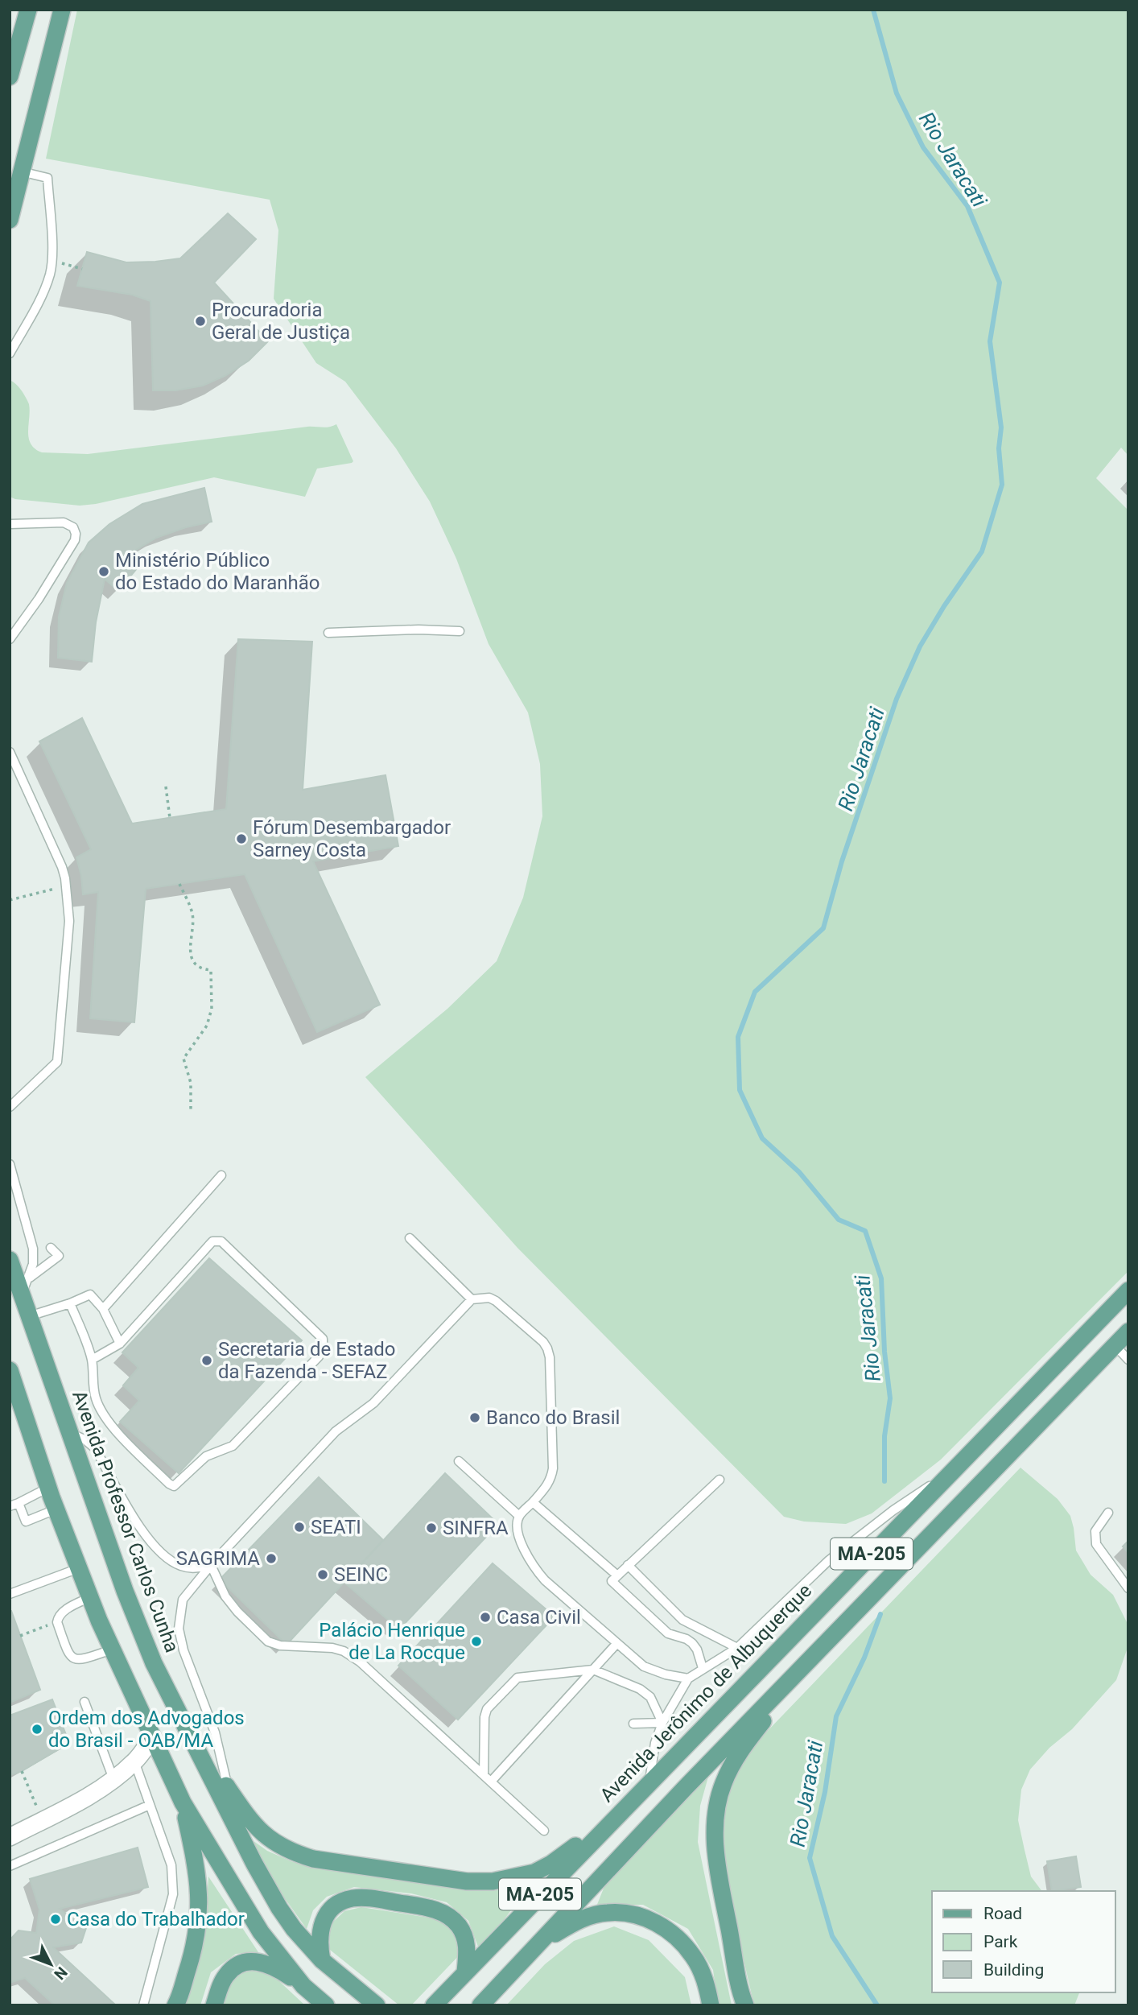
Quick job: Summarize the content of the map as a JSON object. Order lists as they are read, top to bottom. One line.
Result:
{"streets":{"main road":["Avenida Professor Carlos Cunha","MA-205","Avenida Jerônimo de Albuquerque"]},"water":["Rio Jaracati"],"places":["Procuradoria Geral de Justiça","Ministério Público do Estado do Maranhão","Fórum Desembargador Sarney Costa","Secretaria de Estado da Fazenda - SEFAZ","Banco do Brasil","SEATI","SINFRA","SAGRIMA","SEINC","Casa Civil","Palácio Henrique de La Rocque","Ordem dos Advogados do Brasil - OAB/MA","Casa do Trabalhador"],"legend":["Road","Park","Building"],"north":"bottom right"}
